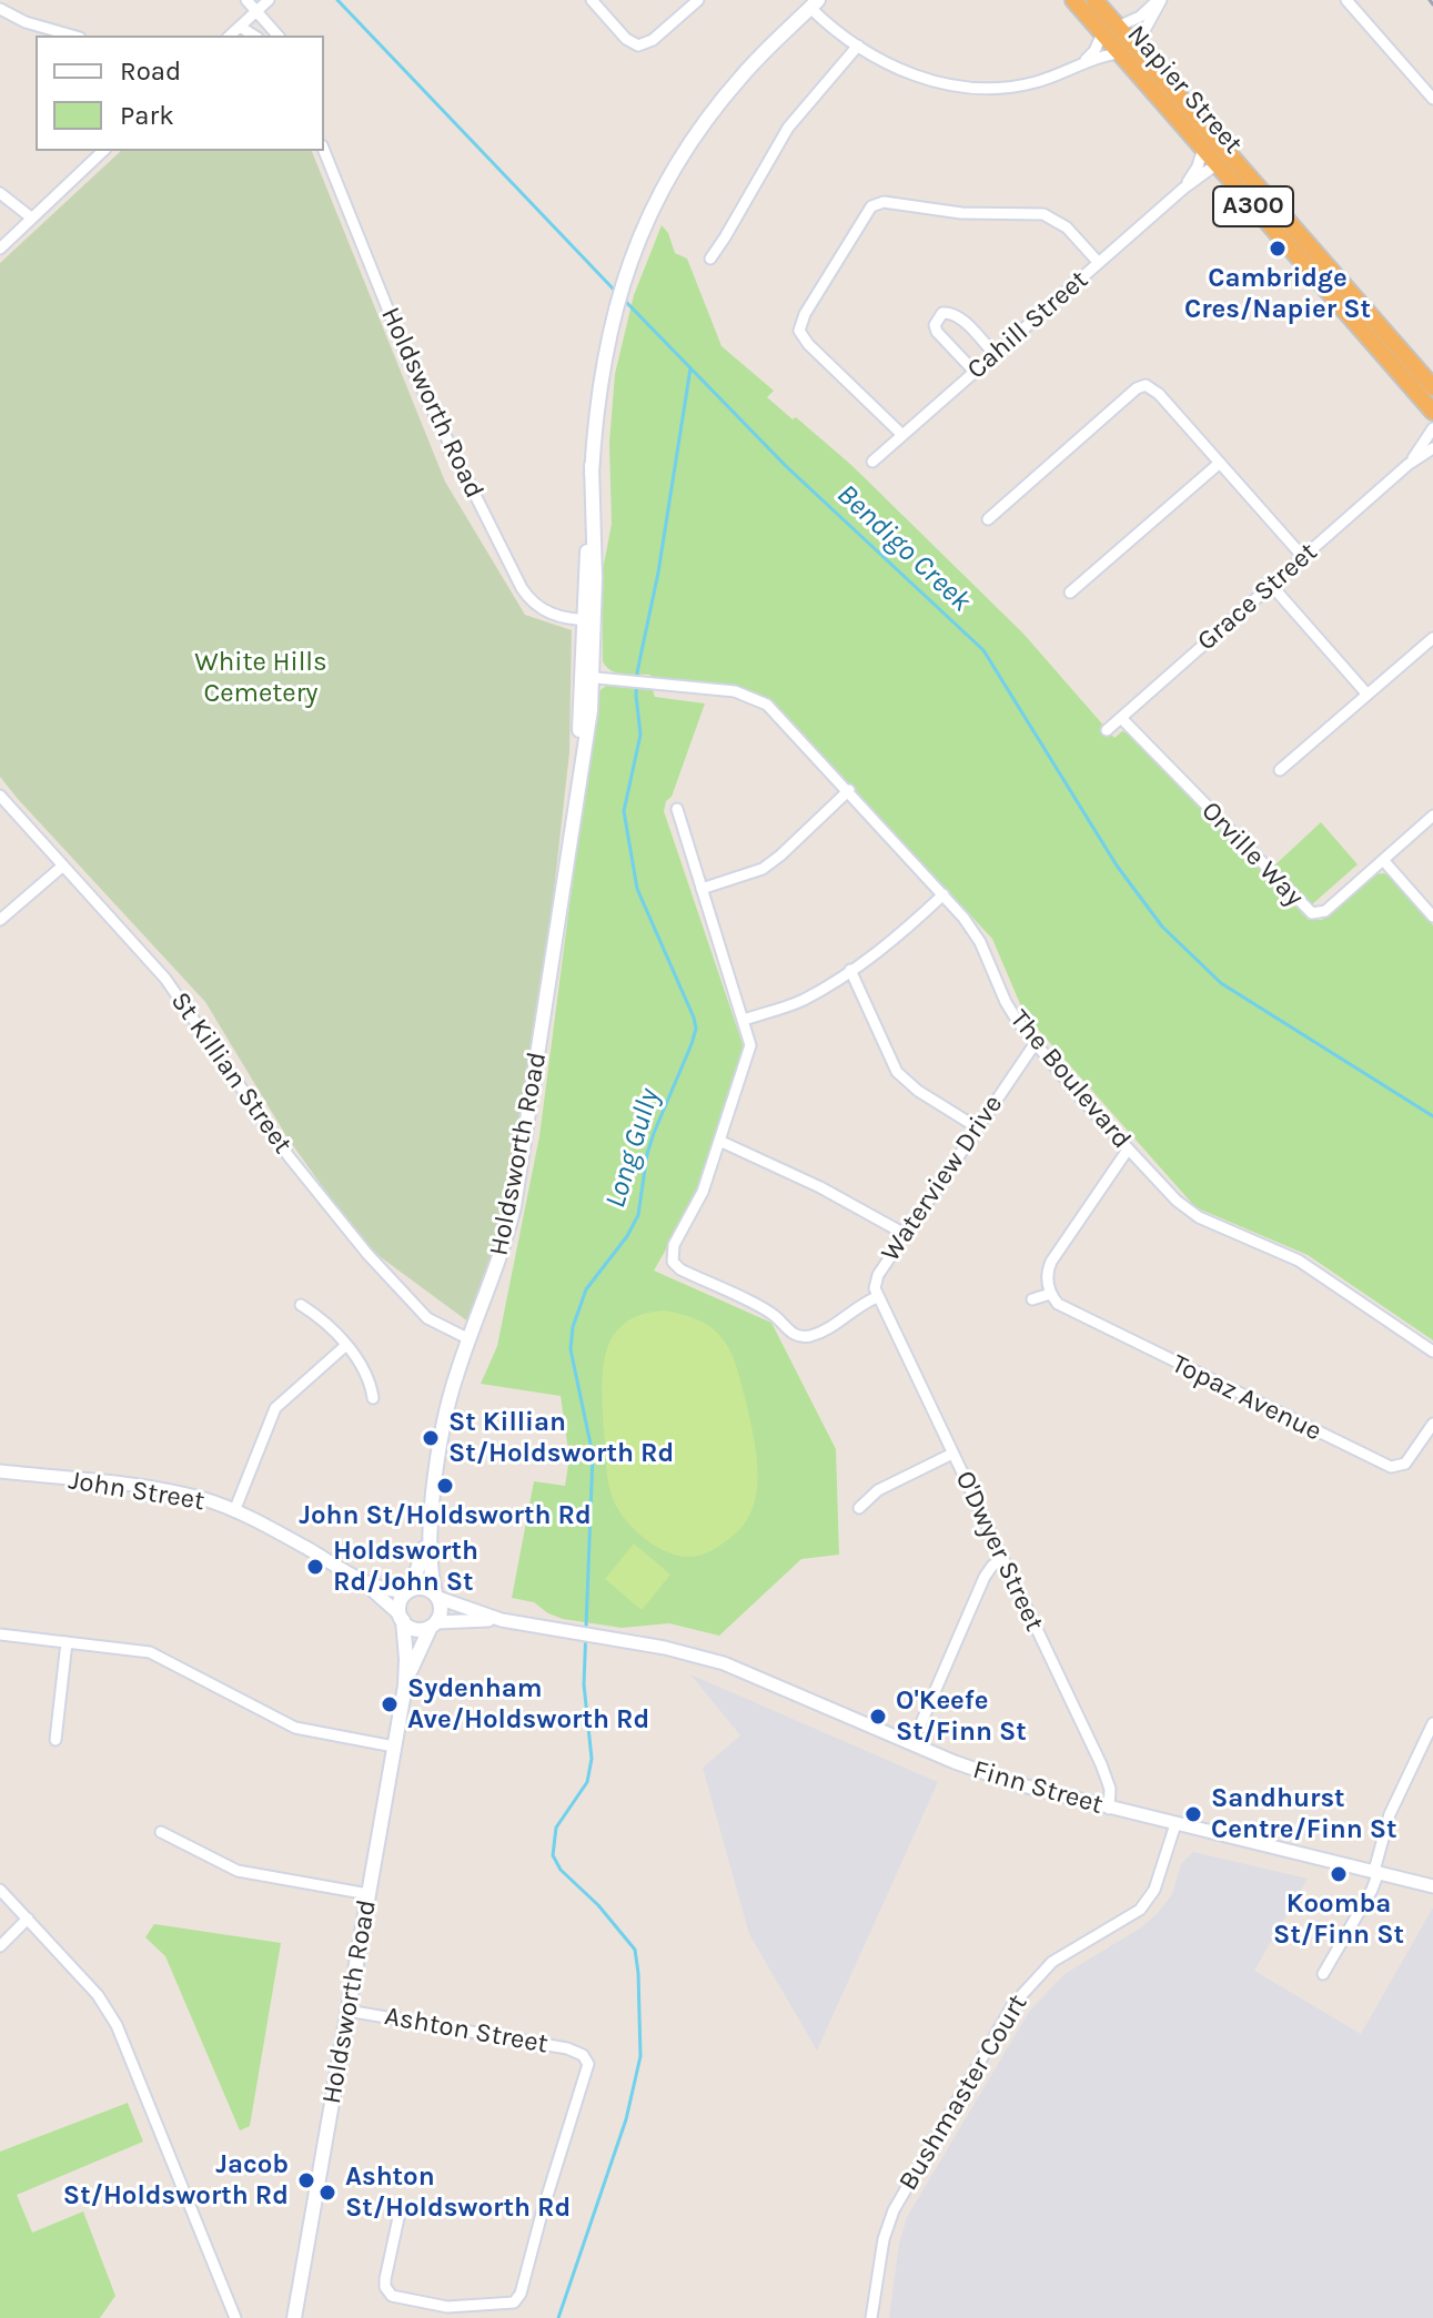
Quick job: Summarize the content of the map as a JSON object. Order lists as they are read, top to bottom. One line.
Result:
{"streets":{"highway":["Napier Street","A300"],"main road":["Holdsworth Road"],"street":["Cahill Street","Grace Street","Orville Way","St Killian Street","The Boulevard","Waterview Drive","Topaz Avenue","John Street","O'Dwyer Street","Finn Street","Ashton Street","Bushmaster Court"]},"crossings":[["Napier Street","Cahill Street"],["Holdsworth Road","St Killian Street"],["Holdsworth Road","The Boulevard"],["Holdsworth Road","John Street"],["Holdsworth Road","Finn Street"],["Holdsworth Road","Ashton Street"],["Grace Street","Orville Way"],["The Boulevard","Waterview Drive"],["Waterview Drive","O'Dwyer Street"],["John Street","Finn Street"],["O'Dwyer Street","Finn Street"],["Finn Street","Bushmaster Court"]],"water":["Bendigo Creek","Long Gully"],"parks":["White Hills Cemetery"],"places":["Cambridge Cres/Napier St","St Killian St/Holdsworth Rd","John St/Holdsworth Rd","Holdsworth Rd/John St","Sydenham Ave/Holdsworth Rd","O'Keefe St/Finn St","Sandhurst Centre/Finn St","Koomba St/Finn St","Jacob St/Holdsworth Rd","Ashton St/Holdsworth Rd"],"legend":["Road","Park"]}
